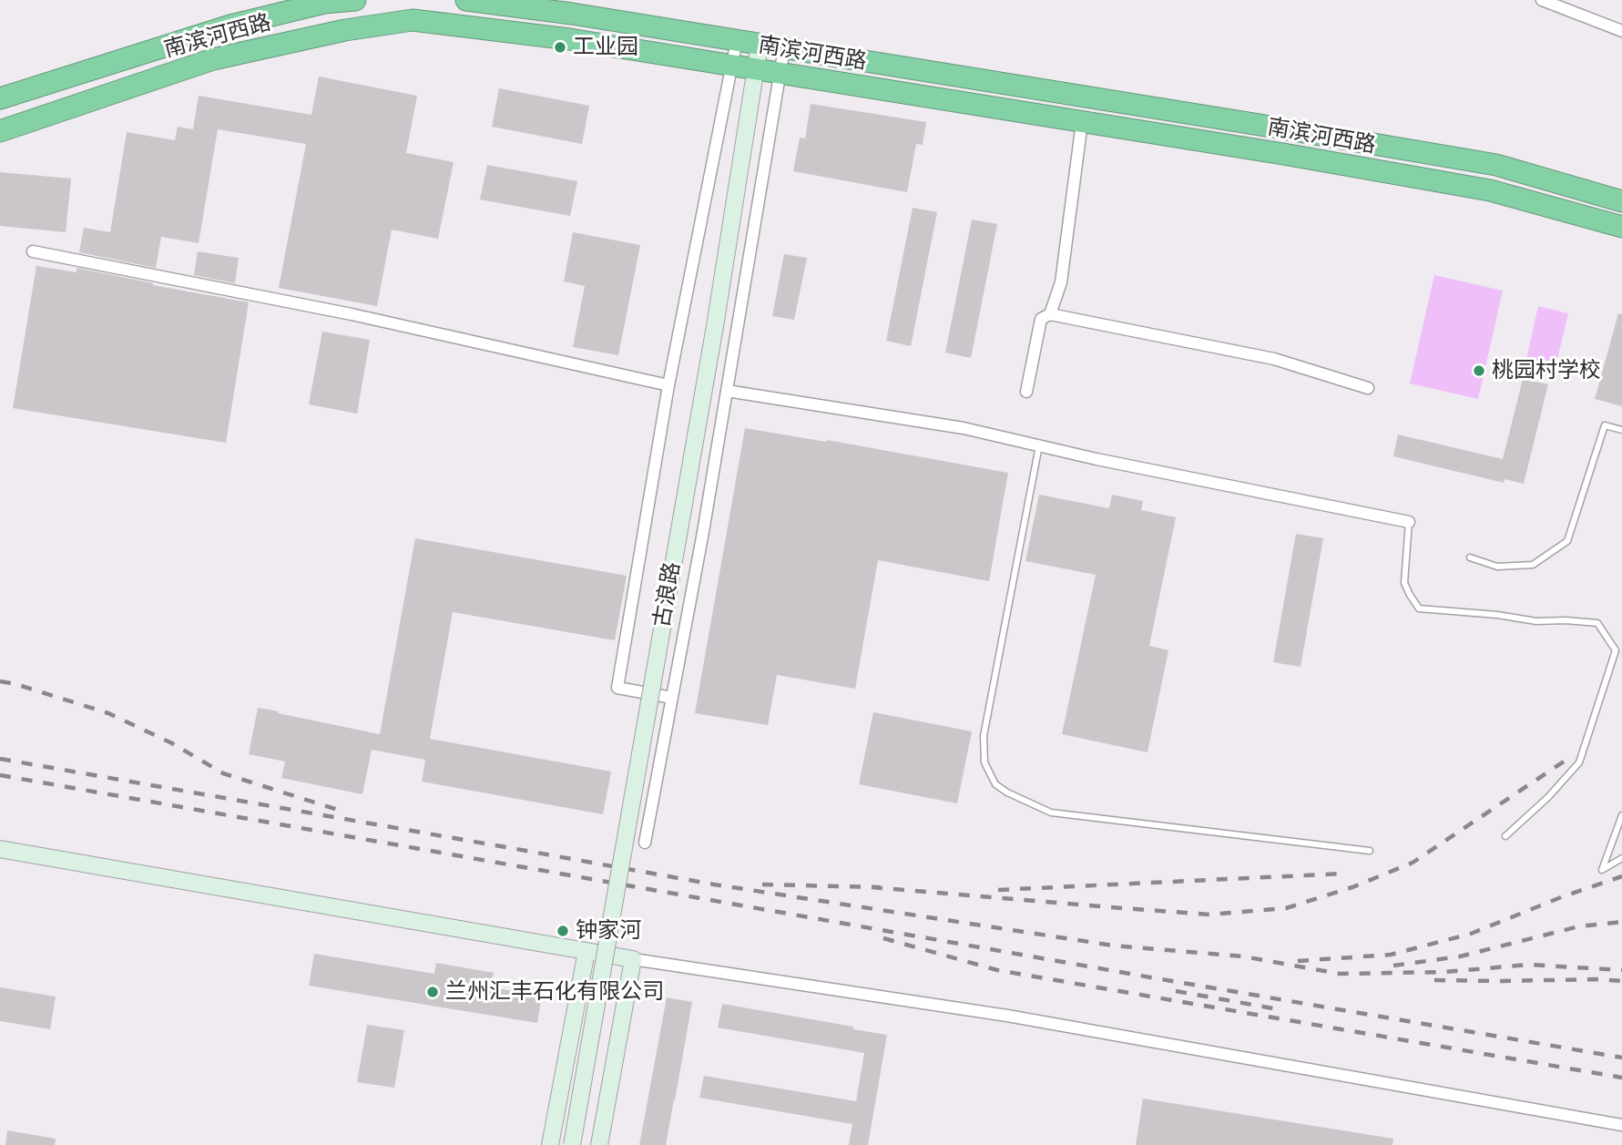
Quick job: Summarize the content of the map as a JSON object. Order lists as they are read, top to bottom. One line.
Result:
{"streets":{"highway":["南滨河西路"],"main road":["古浪路"]},"crossings":[["南滨河西路","古浪路"]],"places":["工业园","桃园村学校","钟家河","兰州汇丰石化有限公司"]}
